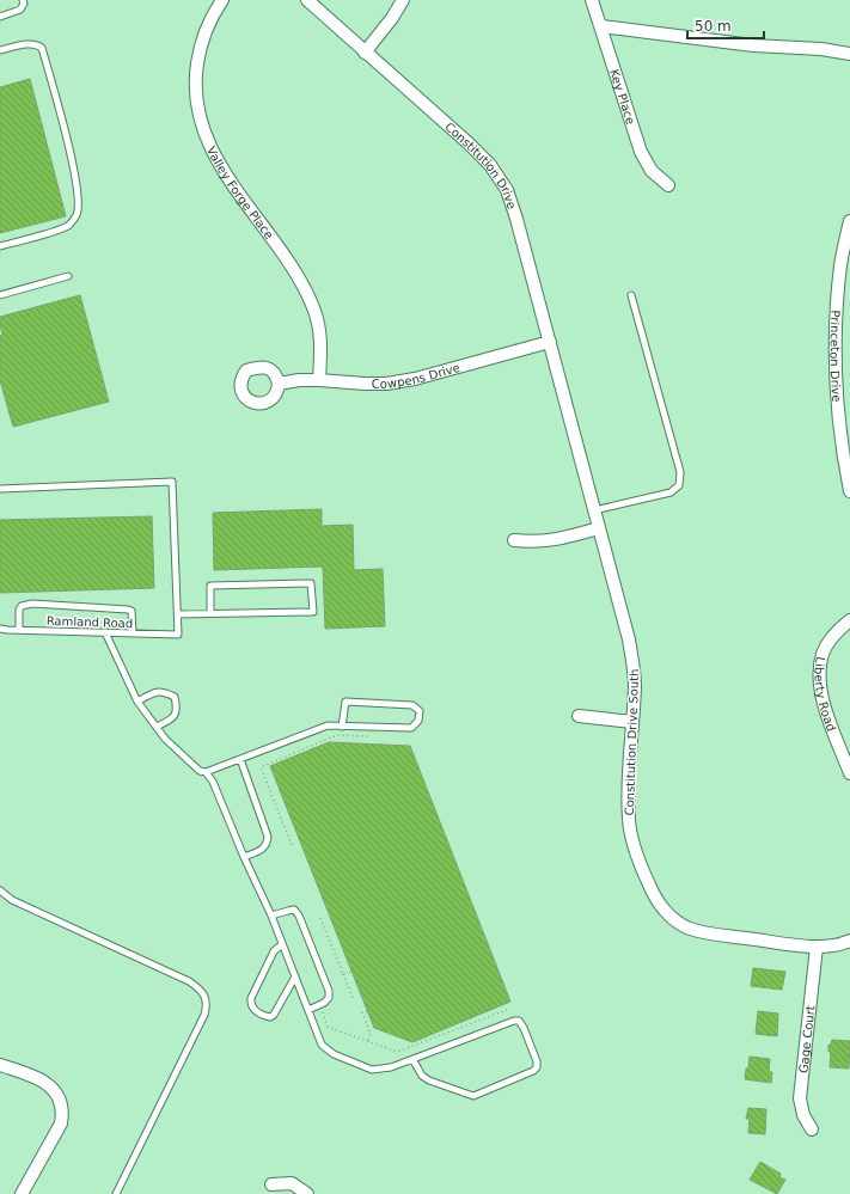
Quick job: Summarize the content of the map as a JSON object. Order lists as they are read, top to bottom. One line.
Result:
{"streets":{"street":["Key Place","Constitution Drive","Valley Forge Place","Princeton Drive","Cowpens Drive","Liberty Road","Constitution Drive South","Gage Court"],"lane":["Ramland Road"]},"crossings":[["Constitution Drive","Cowpens Drive"],["Constitution Drive","Constitution Drive South"],["Valley Forge Place","Cowpens Drive"],["Constitution Drive South","Gage Court"]],"scale_bar":"50 m"}
